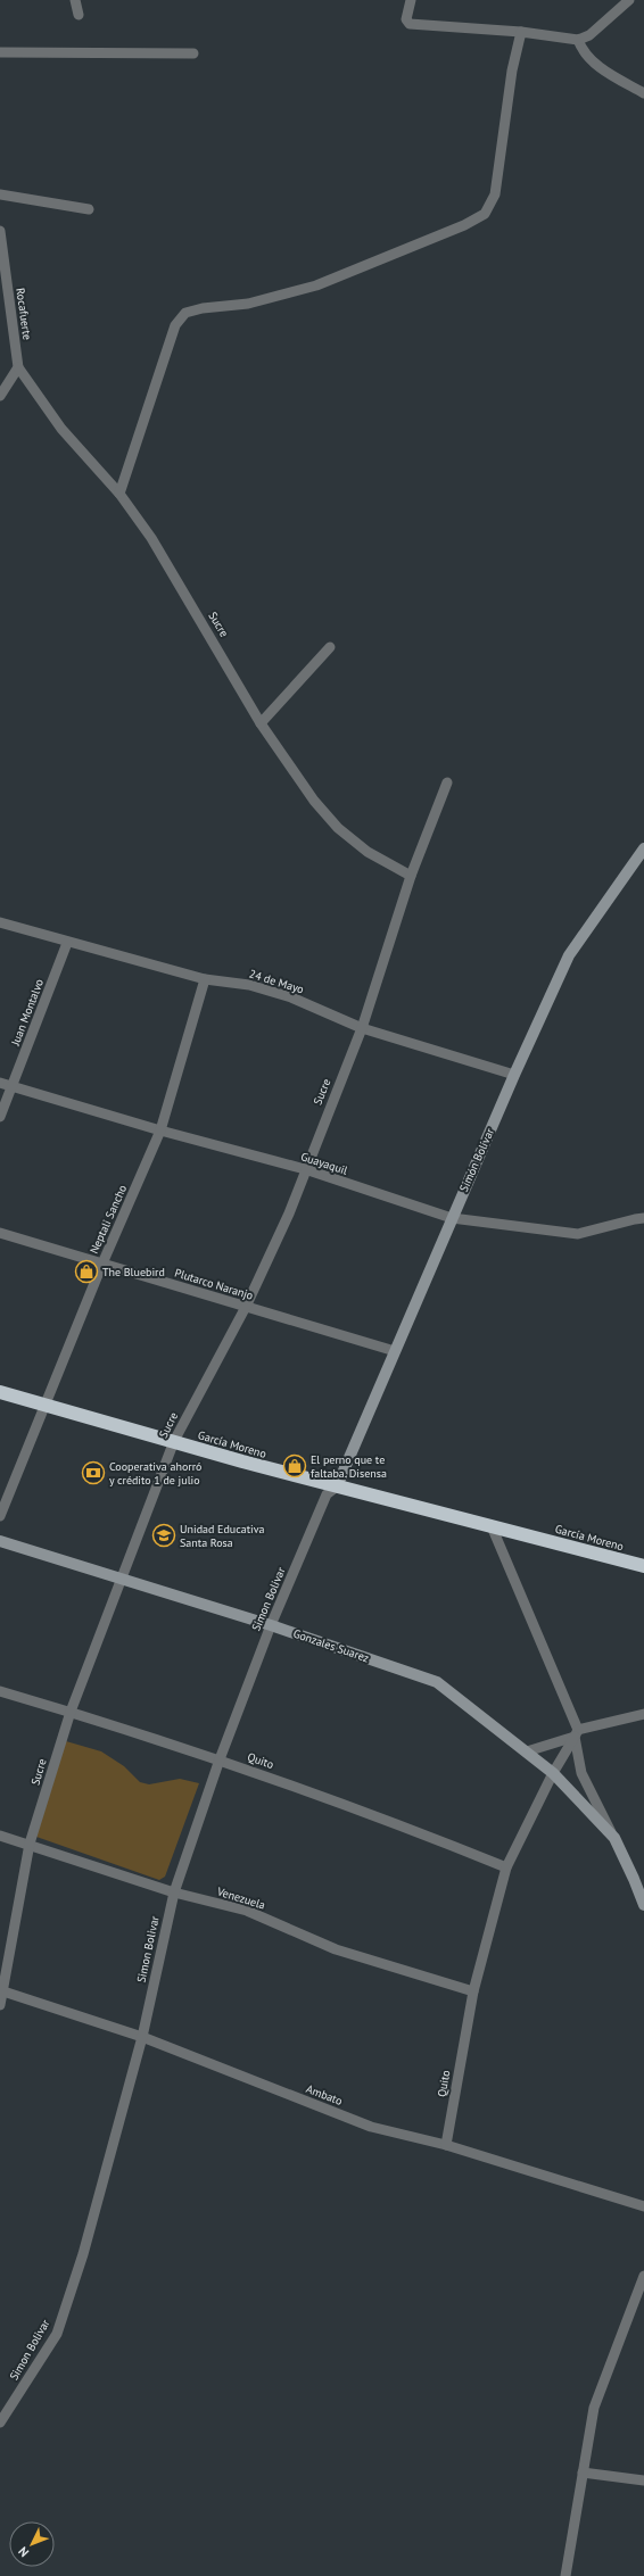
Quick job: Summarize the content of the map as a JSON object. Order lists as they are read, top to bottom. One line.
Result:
{"streets":{"highway":["García Moreno"],"street":["Rocafuerte","Sucre","24 de Mayo","Juan Montalvo","Simón Bolívar","Guayaquil","Neptali Sancho","Plutarco Naranjo","Simon Bolivar","Gonzales Suarez","Quito","Venezuela","Ambato"]},"crossings":[["Rocafuerte","Sucre"],["Sucre","24 de Mayo"],["Sucre","Guayaquil"],["Sucre","Plutarco Naranjo"],["Sucre","García Moreno"],["Sucre","Gonzales Suarez"],["Sucre","Quito"],["Sucre","Venezuela"],["Sucre","Ambato"],["24 de Mayo","Juan Montalvo"],["24 de Mayo","Simón Bolívar"],["24 de Mayo","Neptali Sancho"],["Juan Montalvo","Guayaquil"],["Simón Bolívar","Guayaquil"],["Simón Bolívar","Plutarco Naranjo"],["Simón Bolívar","García Moreno"],["Simón Bolívar","Simon Bolivar"],["Guayaquil","Neptali Sancho"],["Neptali Sancho","Plutarco Naranjo"],["Neptali Sancho","García Moreno"],["García Moreno","Simon Bolivar"],["Simon Bolivar","Gonzales Suarez"],["Simon Bolivar","Quito"],["Simon Bolivar","Venezuela"],["Simon Bolivar","Ambato"],["Gonzales Suarez","Quito"],["Quito","Venezuela"],["Quito","Ambato"]],"places":{"shop":["The Bluebird","El perno que te faltaba. Disensa"],"bank":["Cooperativa ahorró y crédito 1 de julio"],"school or university":["Unidad Educativa Santa Rosa"]},"north":"bottom left"}
